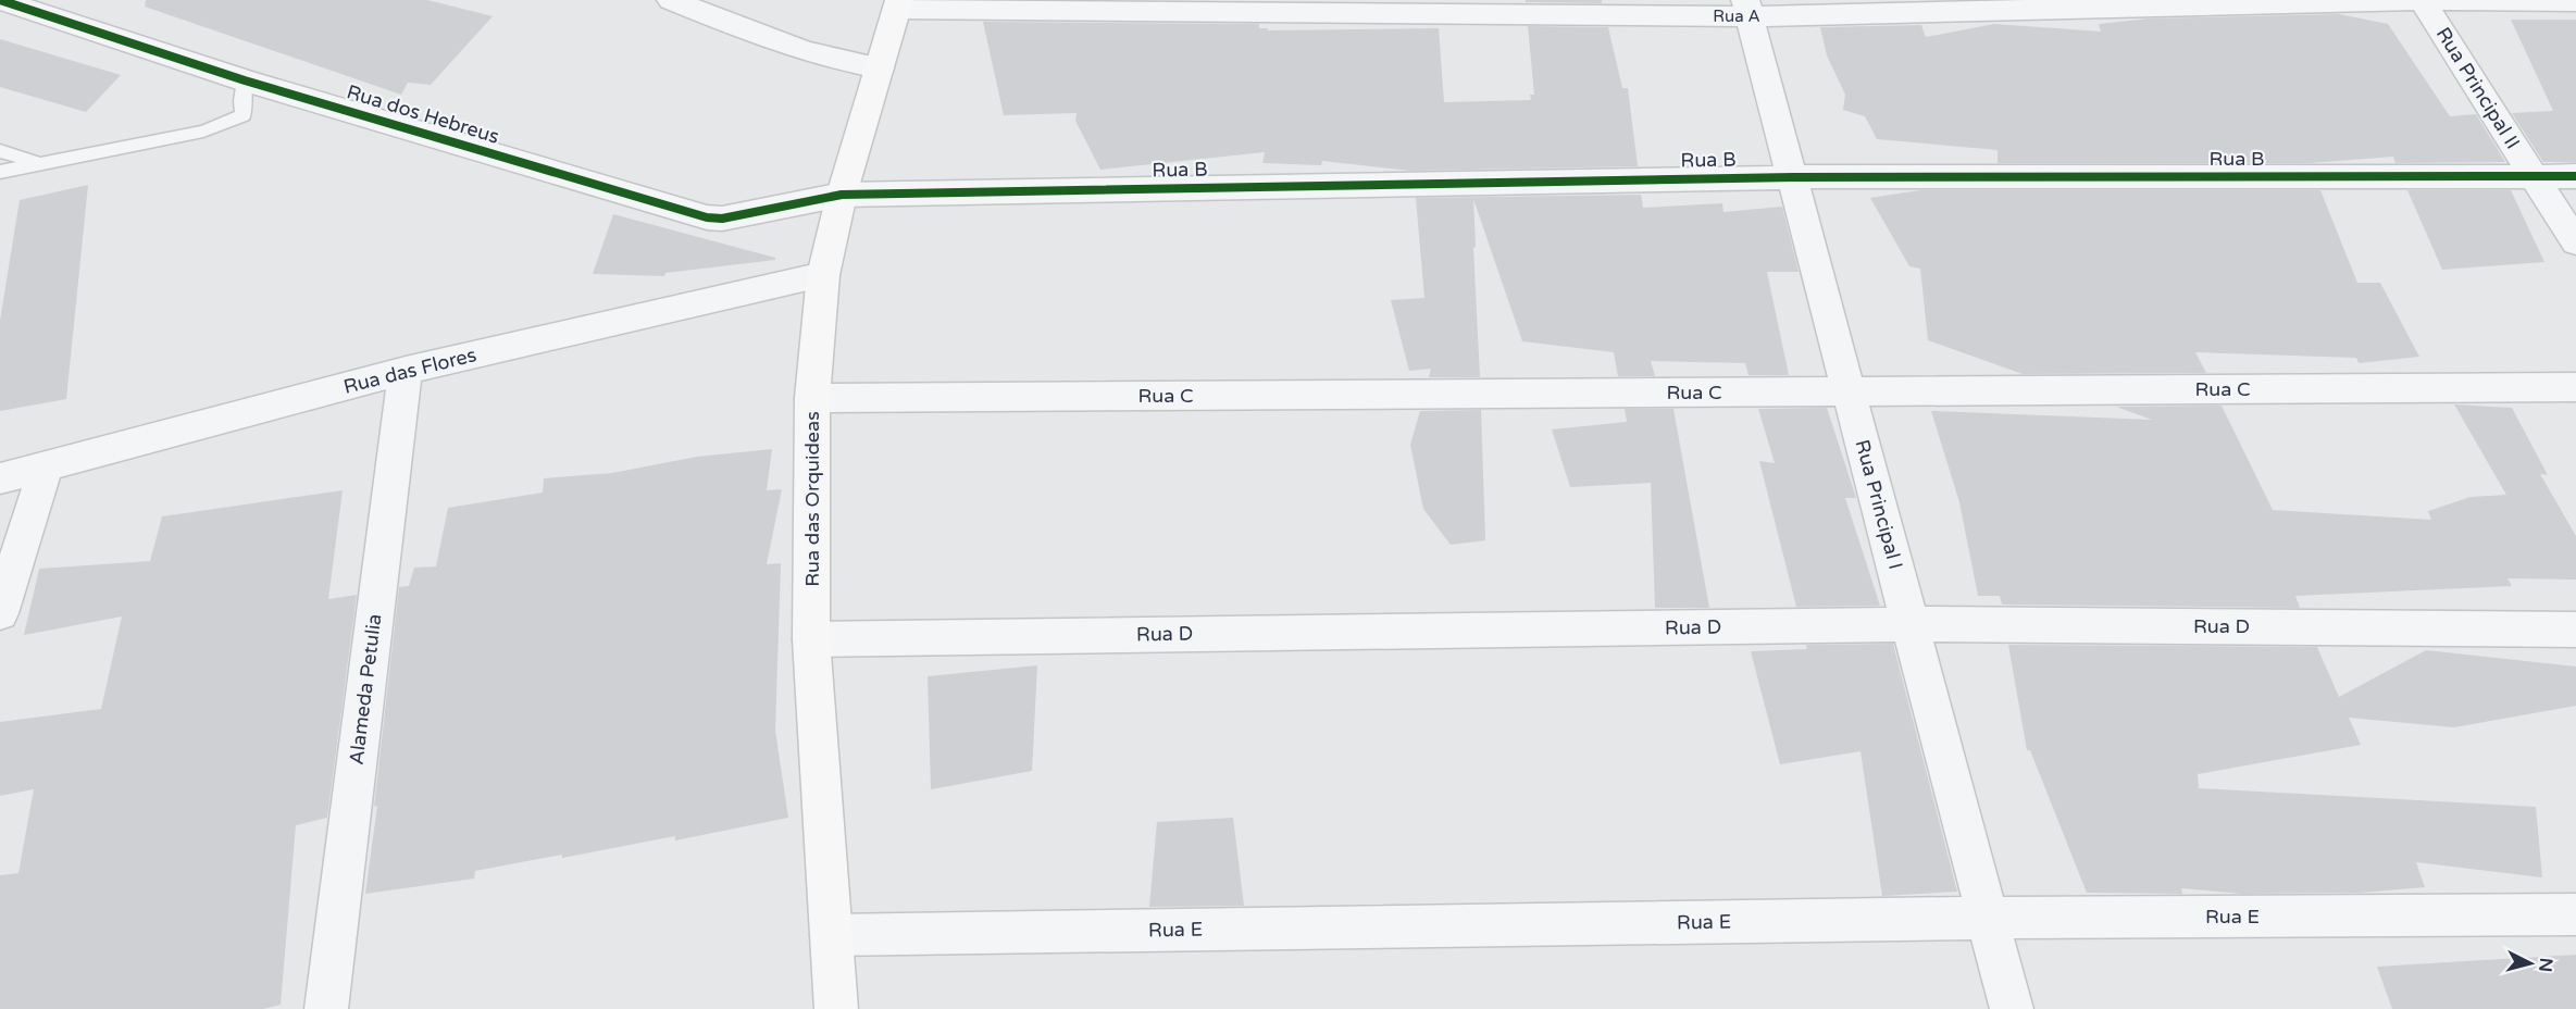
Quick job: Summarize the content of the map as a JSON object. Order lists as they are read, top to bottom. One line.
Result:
{"streets":{"street":["Rua A","Rua Principal II","Rua dos Hebreus","Rua B","Rua das Flores","Rua C","Rua das Orquideas","Rua Principal I","Rua D","Alameda Petulia","Rua E"]},"crossings":[["Rua A","Rua Principal II"],["Rua A","Rua das Orquideas"],["Rua A","Rua Principal I"],["Rua Principal II","Rua B"],["Rua dos Hebreus","Rua B"],["Rua dos Hebreus","Rua das Orquideas"],["Rua B","Rua das Orquideas"],["Rua B","Rua Principal I"],["Rua das Flores","Rua das Orquideas"],["Rua das Flores","Alameda Petulia"],["Rua C","Rua das Orquideas"],["Rua C","Rua Principal I"],["Rua das Orquideas","Rua D"],["Rua das Orquideas","Rua E"],["Rua Principal I","Rua D"],["Rua Principal I","Rua E"]],"north":"right"}
